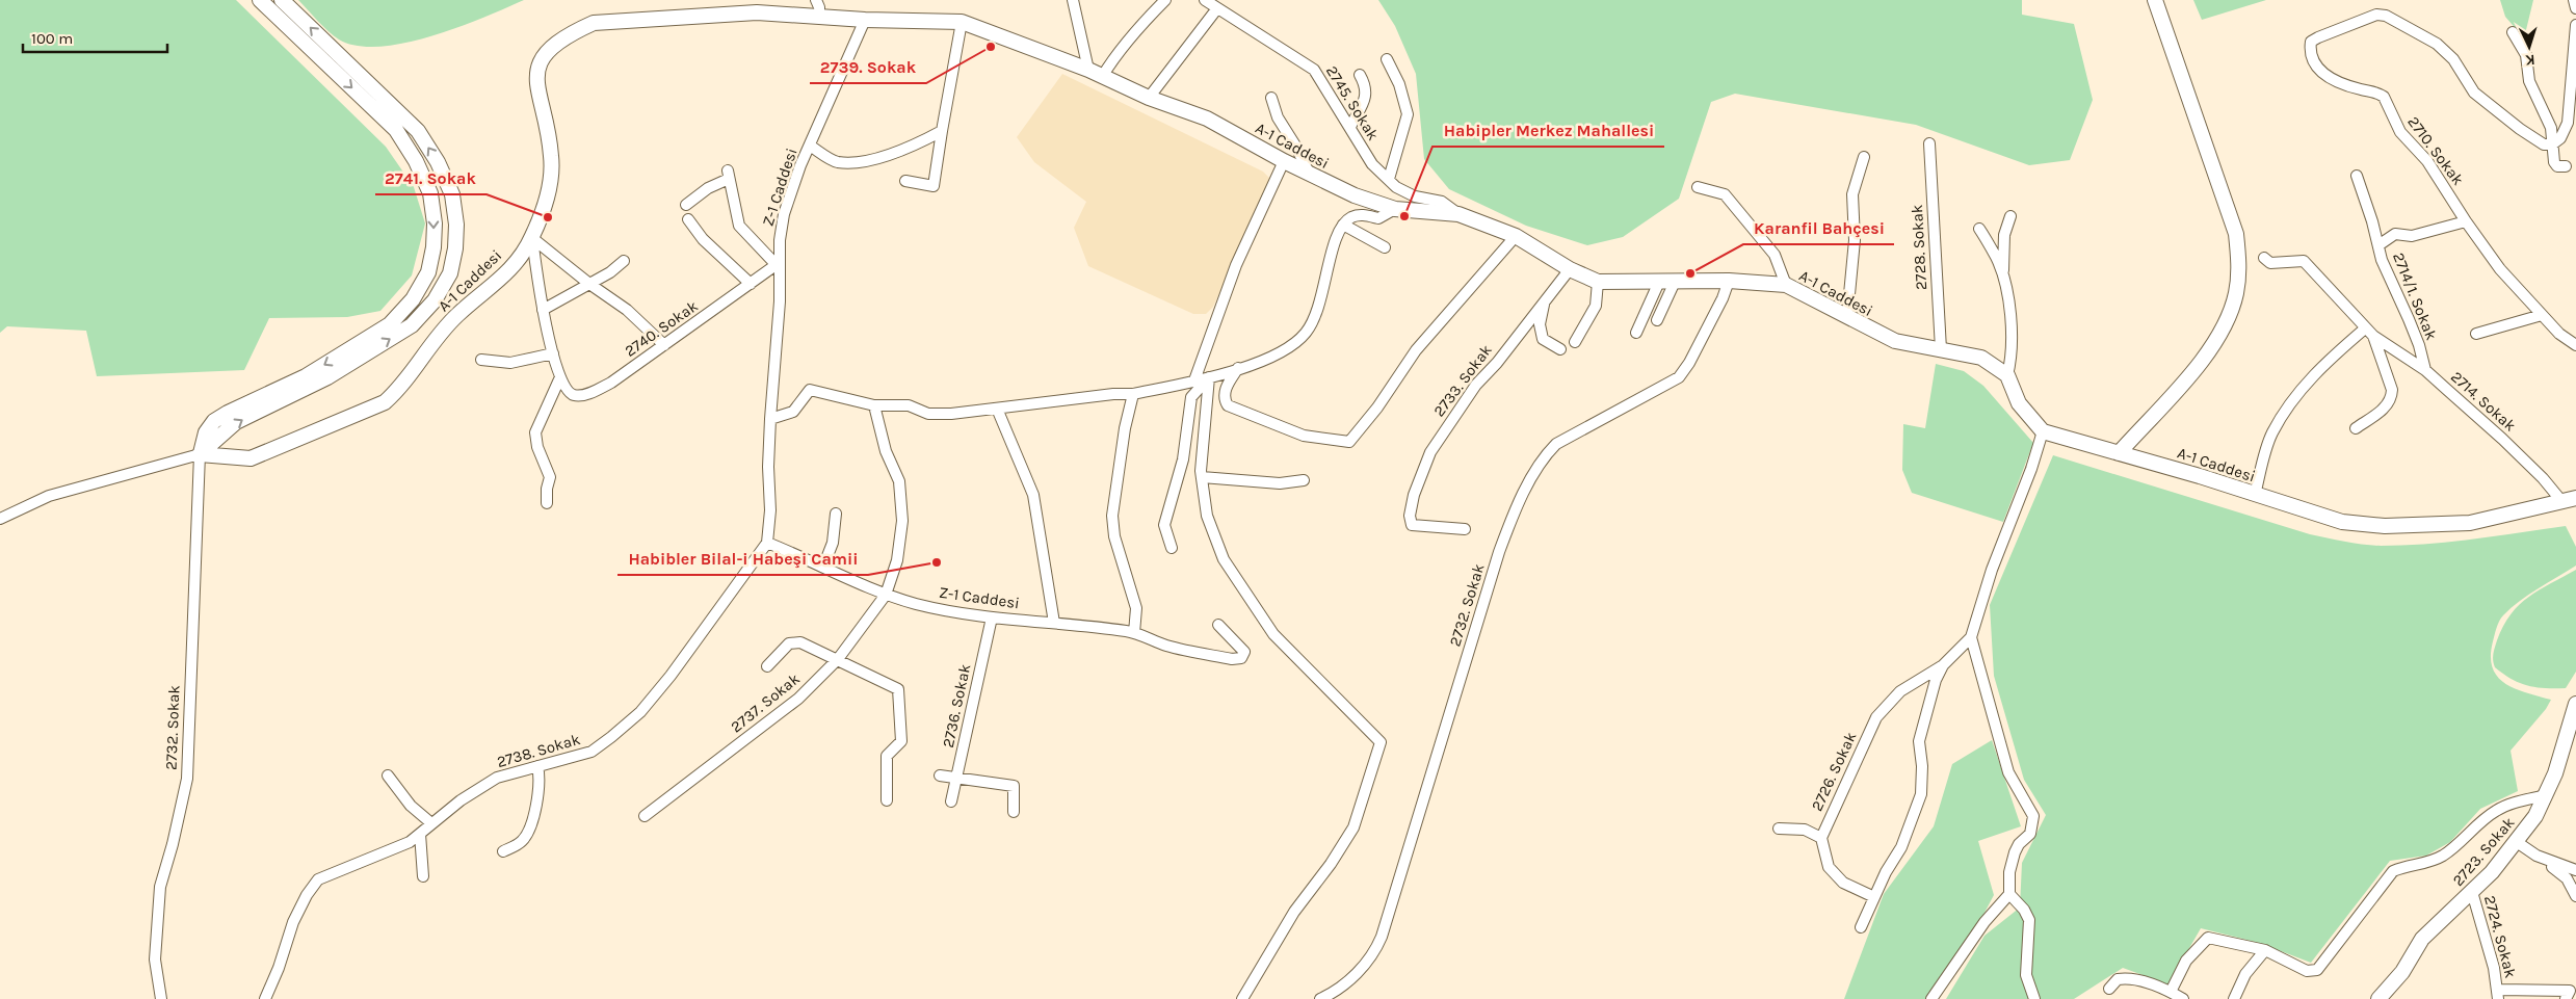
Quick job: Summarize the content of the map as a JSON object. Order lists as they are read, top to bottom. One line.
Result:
{"streets":{"main road":["A-1 Caddesi","2723. Sokak"],"street":["2745. Sokak","2710. Sokak","Z-1 Caddesi","2728. Sokak","2714/1. Sokak","2740. Sokak","2733. Sokak","2714. Sokak","2732. Sokak","2737. Sokak","2736. Sokak","2738. Sokak","2726. Sokak","2724. Sokak"]},"crossings":[["2745. Sokak","A-1 Caddesi"],["A-1 Caddesi","Z-1 Caddesi"],["A-1 Caddesi","2728. Sokak"],["A-1 Caddesi","2733. Sokak"],["A-1 Caddesi","2714. Sokak"],["A-1 Caddesi","2732. Sokak"],["A-1 Caddesi","2726. Sokak"],["Z-1 Caddesi","2740. Sokak"],["Z-1 Caddesi","2737. Sokak"],["Z-1 Caddesi","2736. Sokak"],["Z-1 Caddesi","2738. Sokak"],["2714/1. Sokak","2714. Sokak"],["2723. Sokak","2724. Sokak"]],"places":["2739. Sokak","Habipler Merkez Mahallesi","2741. Sokak","Karanfil Bahçesi","Habibler Bilal-i Habeşi Camii"],"scale_bar":"100 m","north":"bottom"}
